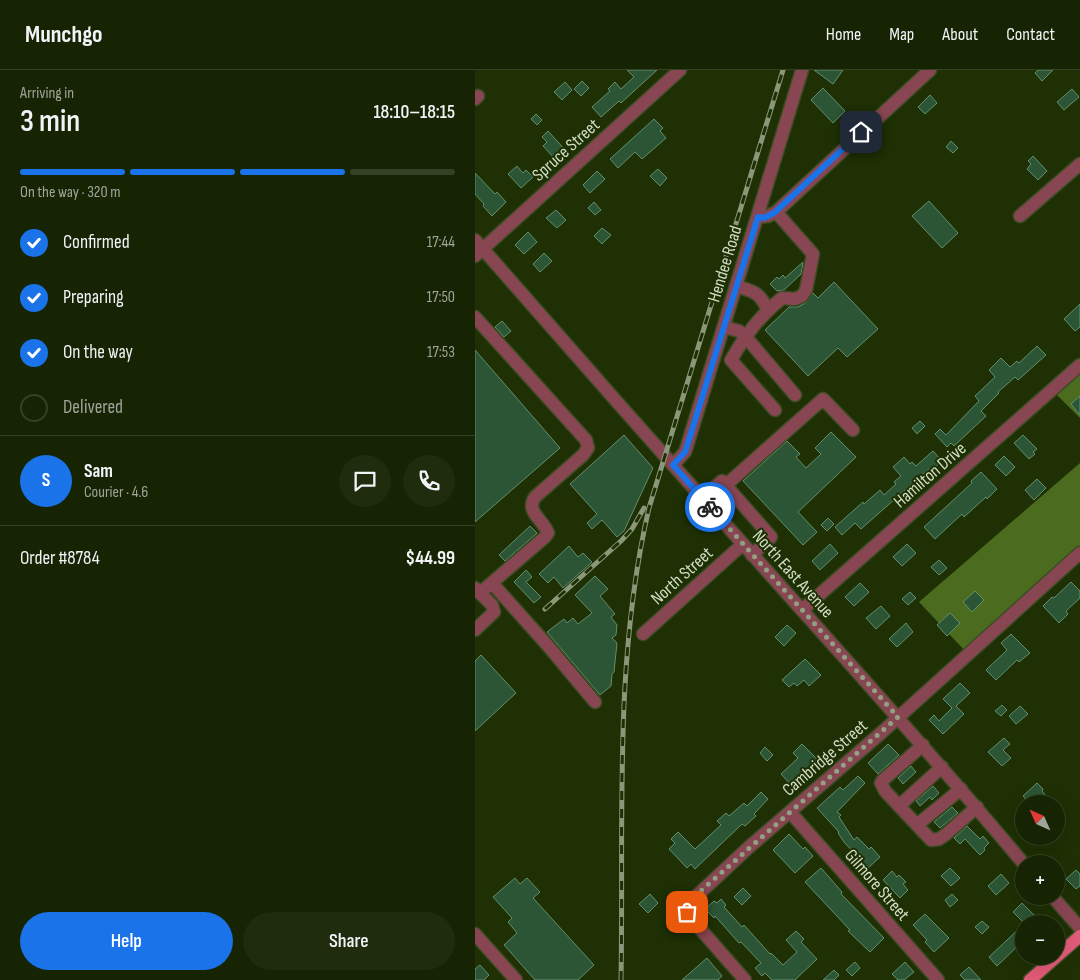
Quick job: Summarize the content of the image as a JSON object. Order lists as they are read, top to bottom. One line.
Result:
{"streets":{"street":["Spruce Street","Hendee Road","Hamilton Drive","North East Avenue","North Street","Cambridge Street","Gilmore Street"]},"crossings":[["Spruce Street","North East Avenue"],["Hendee Road","North East Avenue"],["Hamilton Drive","North East Avenue"],["North East Avenue","North Street"],["North East Avenue","Cambridge Street"],["Cambridge Street","Gilmore Street"]],"north":"top left","page":{"header":"Munchgo","nav":["Home","Map","About","Contact"],"heading":["3 min","Arriving in","18:10–18:15"],"panel":["Sam","Courier · 4.6","Order #8784","$44.99"],"bar":"On the way · 320 m","list":[["Confirmed","17:44"],["Preparing","17:50"],["On the way","17:53"],"Delivered"],"round":"S","map_buttons":["+","−"],"buttons":["Help","Share"]}}
